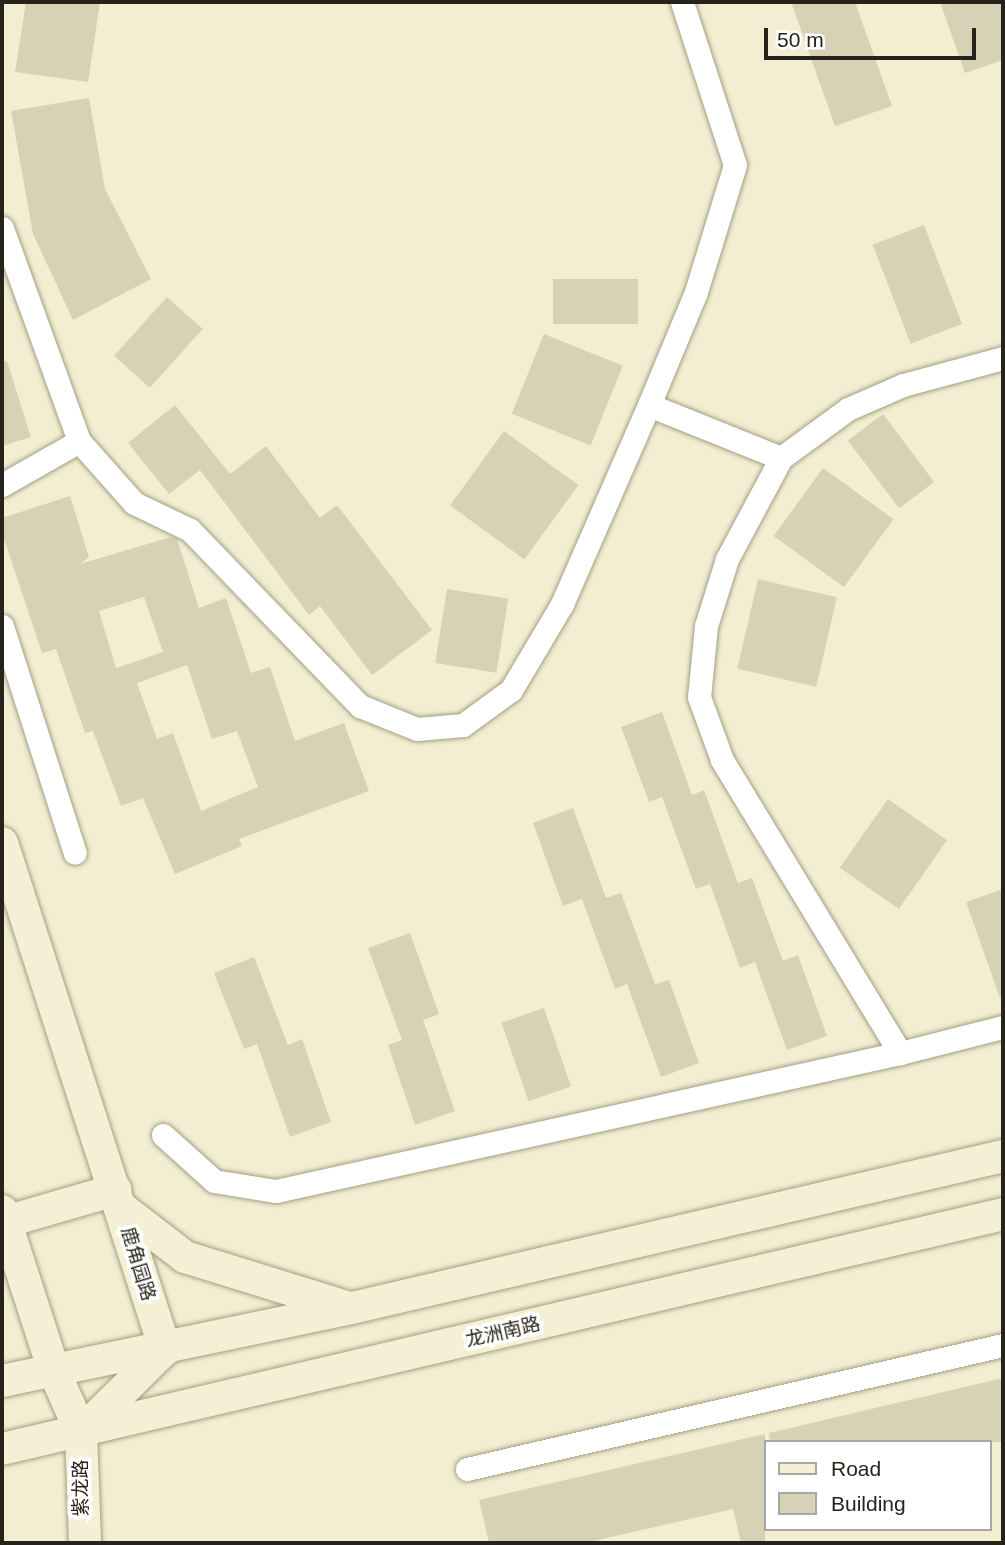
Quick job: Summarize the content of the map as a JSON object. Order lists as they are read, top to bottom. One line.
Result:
{"streets":{"main road":["鹿角园路","龙洲南路","紫龙路"]},"crossings":[["龙洲南路","紫龙路"]],"legend":["Road","Building"],"scale_bar":"50 m"}
